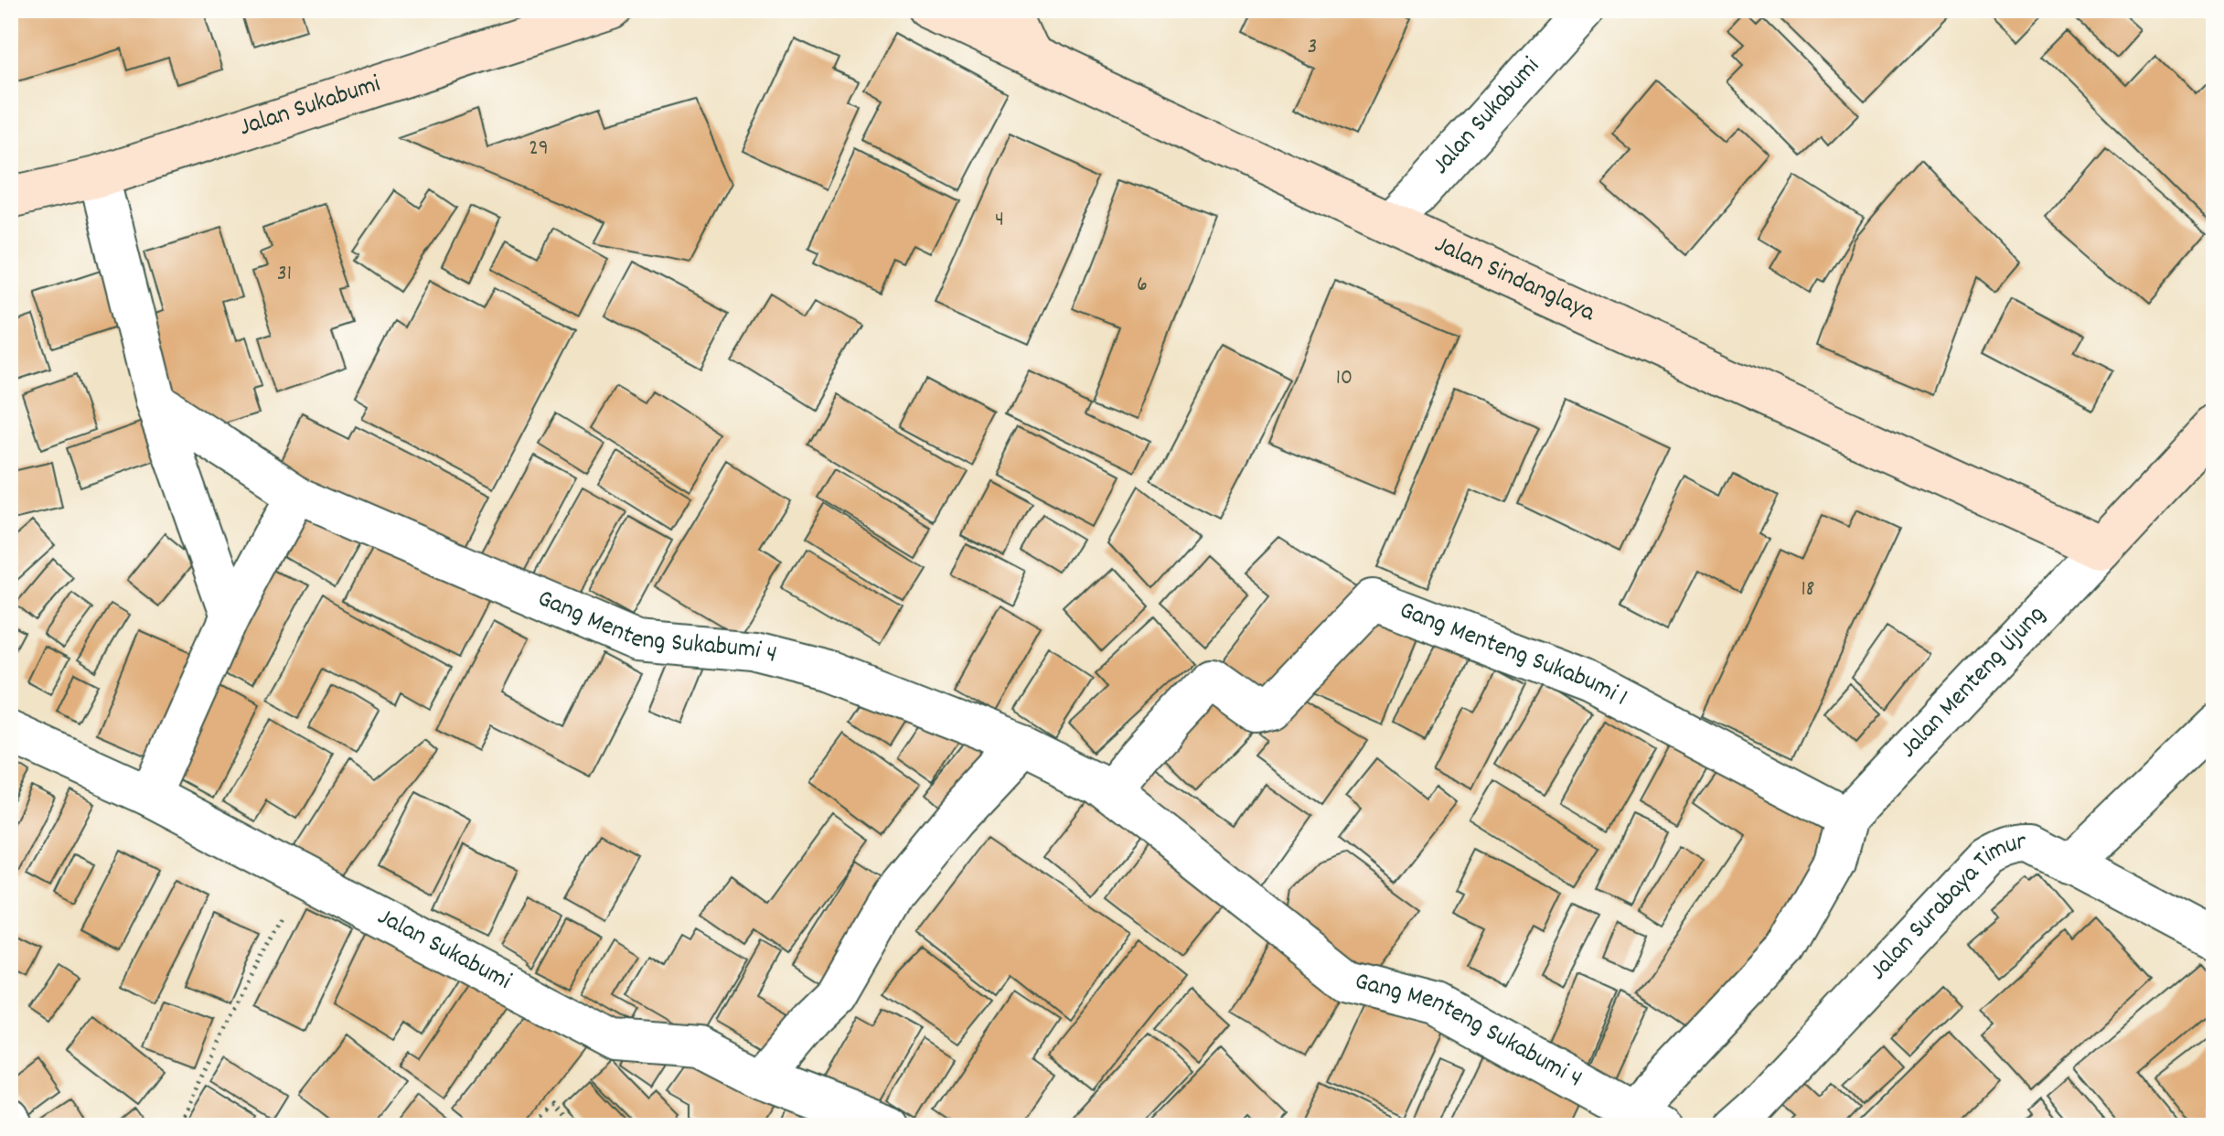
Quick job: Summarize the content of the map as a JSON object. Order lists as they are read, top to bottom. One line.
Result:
{"streets":{"street":["Jalan Sukabumi","Jalan Sindanglaya","Gang Menteng Sukabumi 4","Gang Menteng Sukabumi 1","Jalan Menteng Ujung","Jalan Surabaya Timur"]},"crossings":[["Jalan Sukabumi","Jalan Sindanglaya"],["Jalan Sindanglaya","Jalan Menteng Ujung"],["Gang Menteng Sukabumi 4","Gang Menteng Sukabumi 1"],["Gang Menteng Sukabumi 1","Jalan Menteng Ujung"]],"house_numbers":["3","29","4","31","6","10","18"]}
